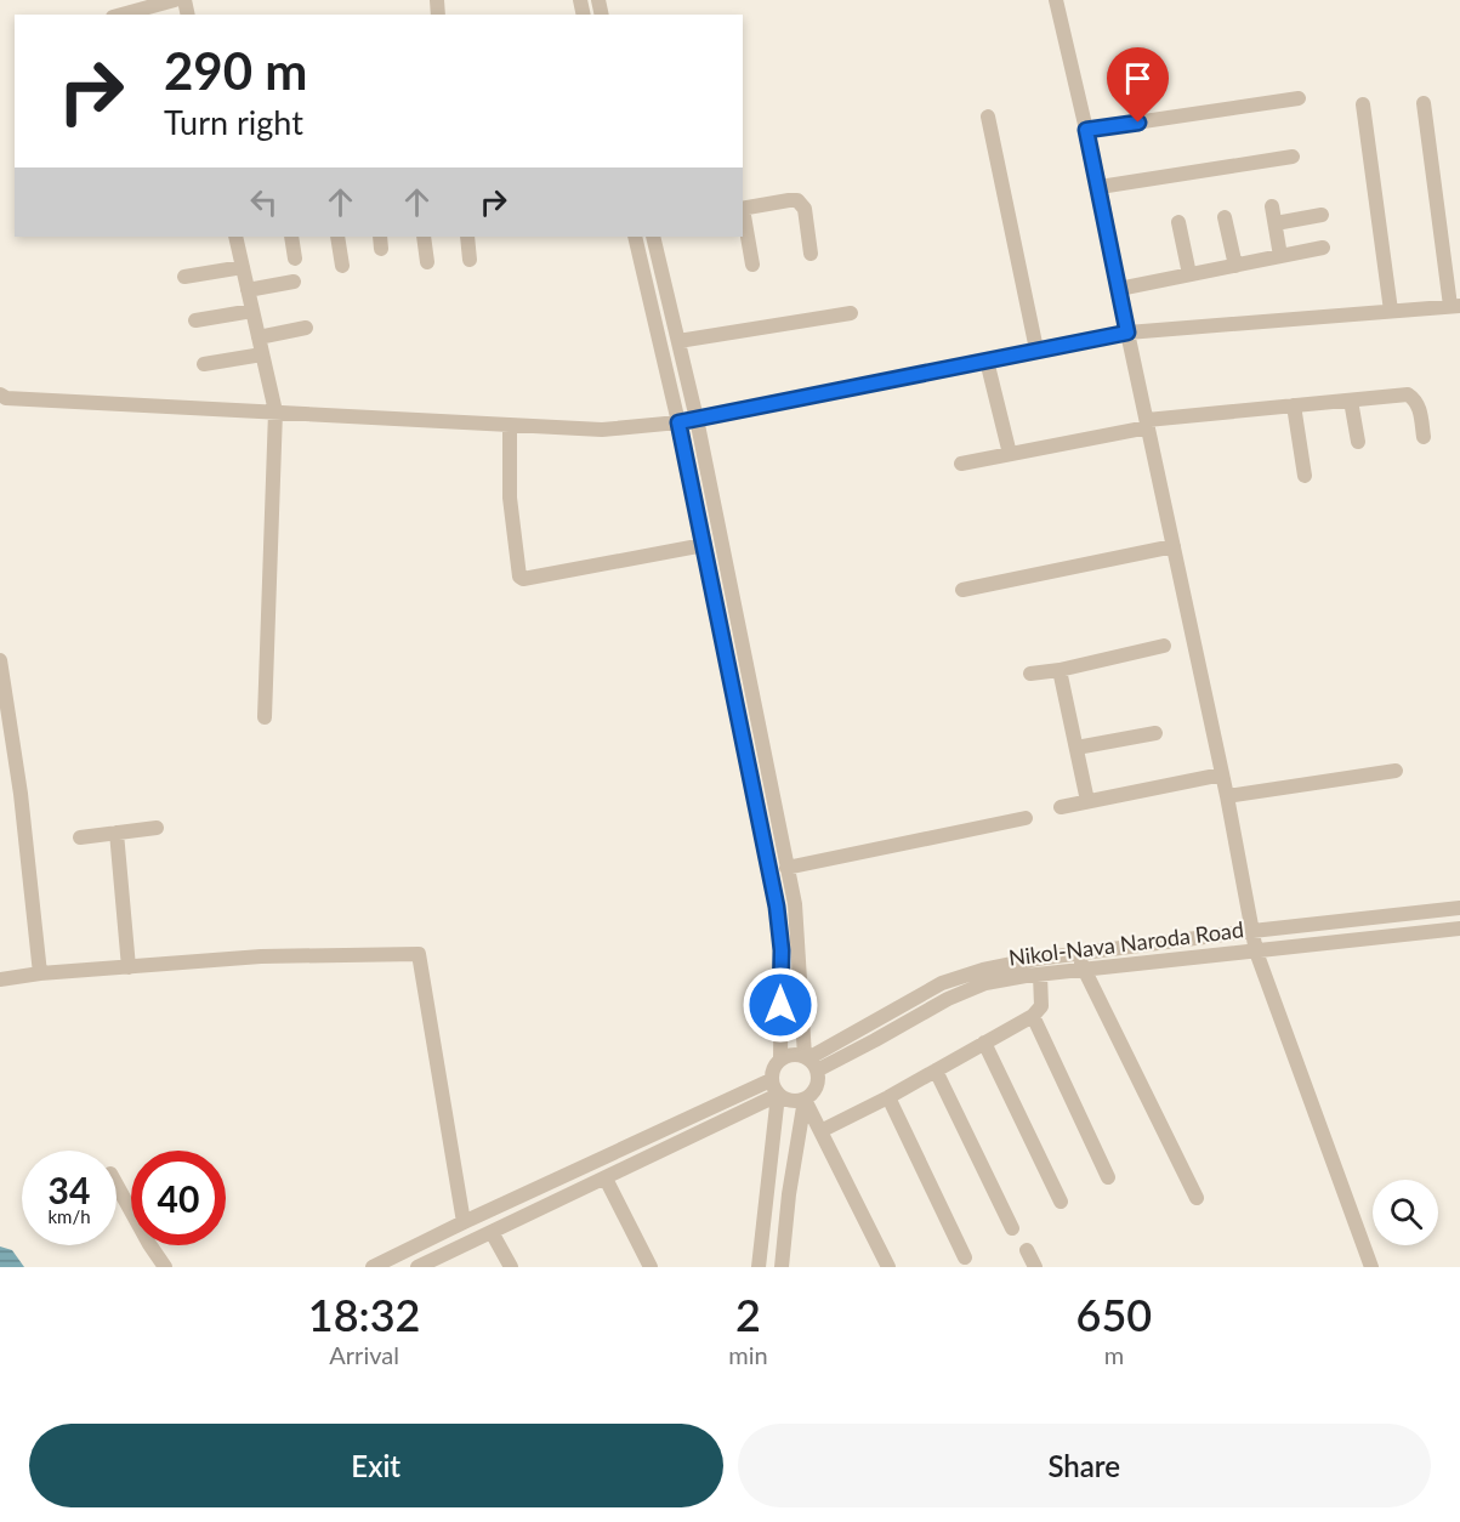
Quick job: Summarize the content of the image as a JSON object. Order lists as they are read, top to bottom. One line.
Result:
{"streets":{"street":["Nikol-Nava Naroda Road"]},"page":{"turn":["290 m","Turn right"],"speed":"34 km/h","limit":"40","eta":["18:32","Arrival","2","min","650","m"],"buttons":["Exit","Share"]}}
